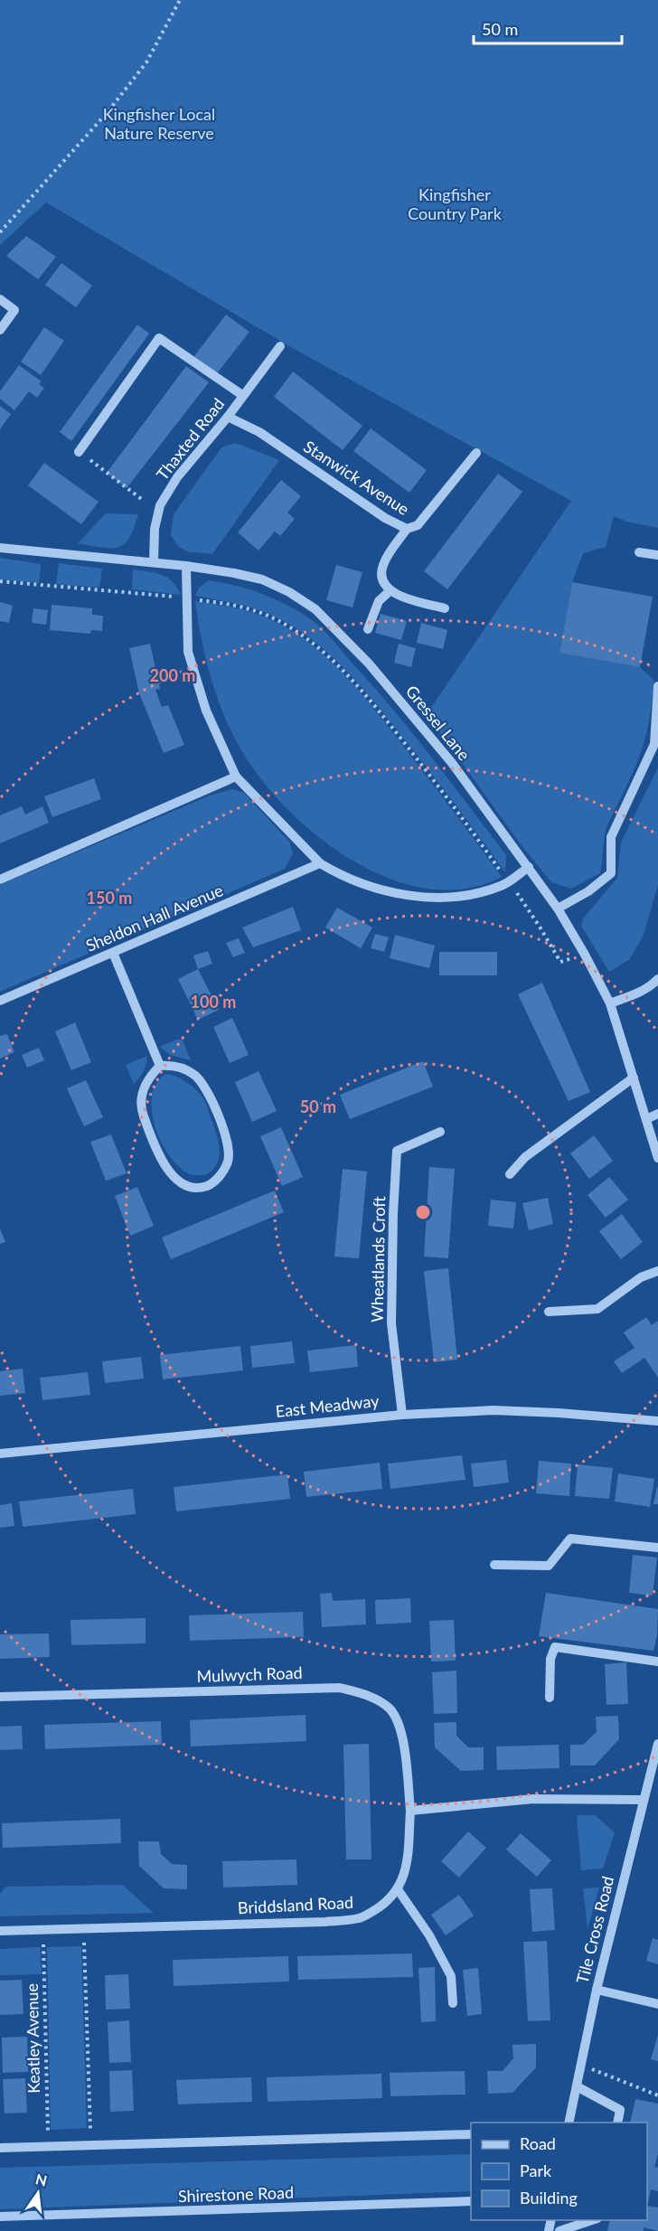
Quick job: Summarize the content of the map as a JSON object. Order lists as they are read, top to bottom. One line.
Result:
{"streets":{"street":["Thaxted Road","Stanwick Avenue","Gressel Lane","Sheldon Hall Avenue","Wheatlands Croft","East Meadway","Mulwych Road","Briddsland Road","Tile Cross Road","Shirestone Road"],"path":["Keatley Avenue"]},"crossings":[["Thaxted Road","Stanwick Avenue"],["Thaxted Road","Gressel Lane"],["Wheatlands Croft","East Meadway"],["Mulwych Road","Briddsland Road"],["Briddsland Road","Keatley Avenue"]],"parks":["Kingfisher Local Nature Reserve","Kingfisher Country Park"],"legend":["Road","Park","Building"],"scale_bar":"50 m","north":"top","rings":["200 m","150 m","100 m","50 m"]}
